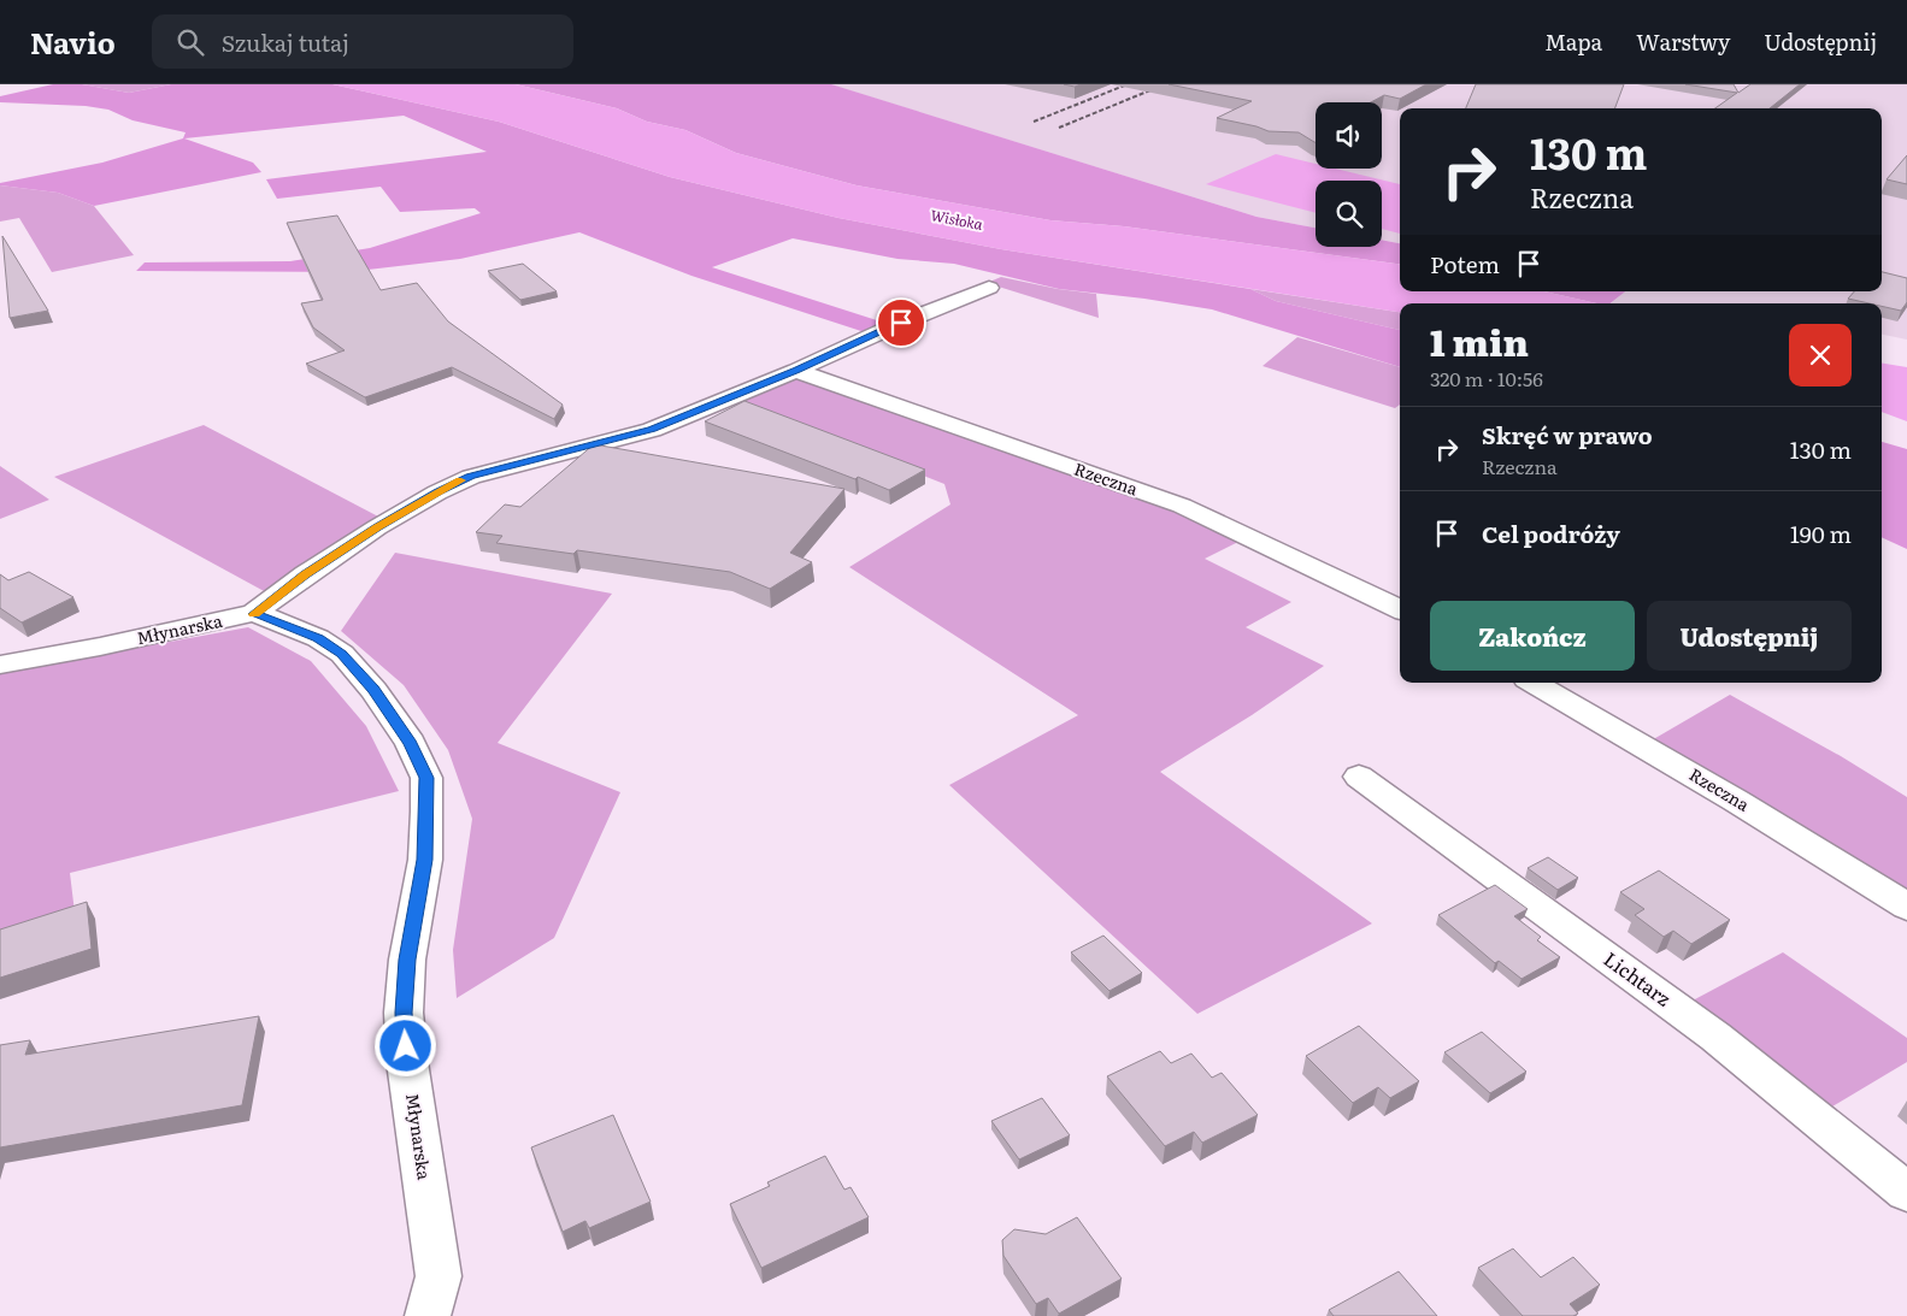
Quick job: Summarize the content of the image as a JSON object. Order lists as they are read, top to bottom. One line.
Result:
{"streets":{"street":["Rzeczna","Młynarska","Lichtarz"]},"water":["Wisłoka"],"page":{"header":"Navio","search":"Szukaj tutaj","nav":["Mapa","Warstwy","Udostępnij"],"turn":["130 m","Rzeczna"],"then":"Potem","heading":["1 min","320 m · 10:56"],"list":[{"name":"Skręć w prawo","note":"Rzeczna","value":"130 m"},{"name":"Cel podróży","value":"190 m"}],"buttons":["Zakończ","Udostępnij"]}}
